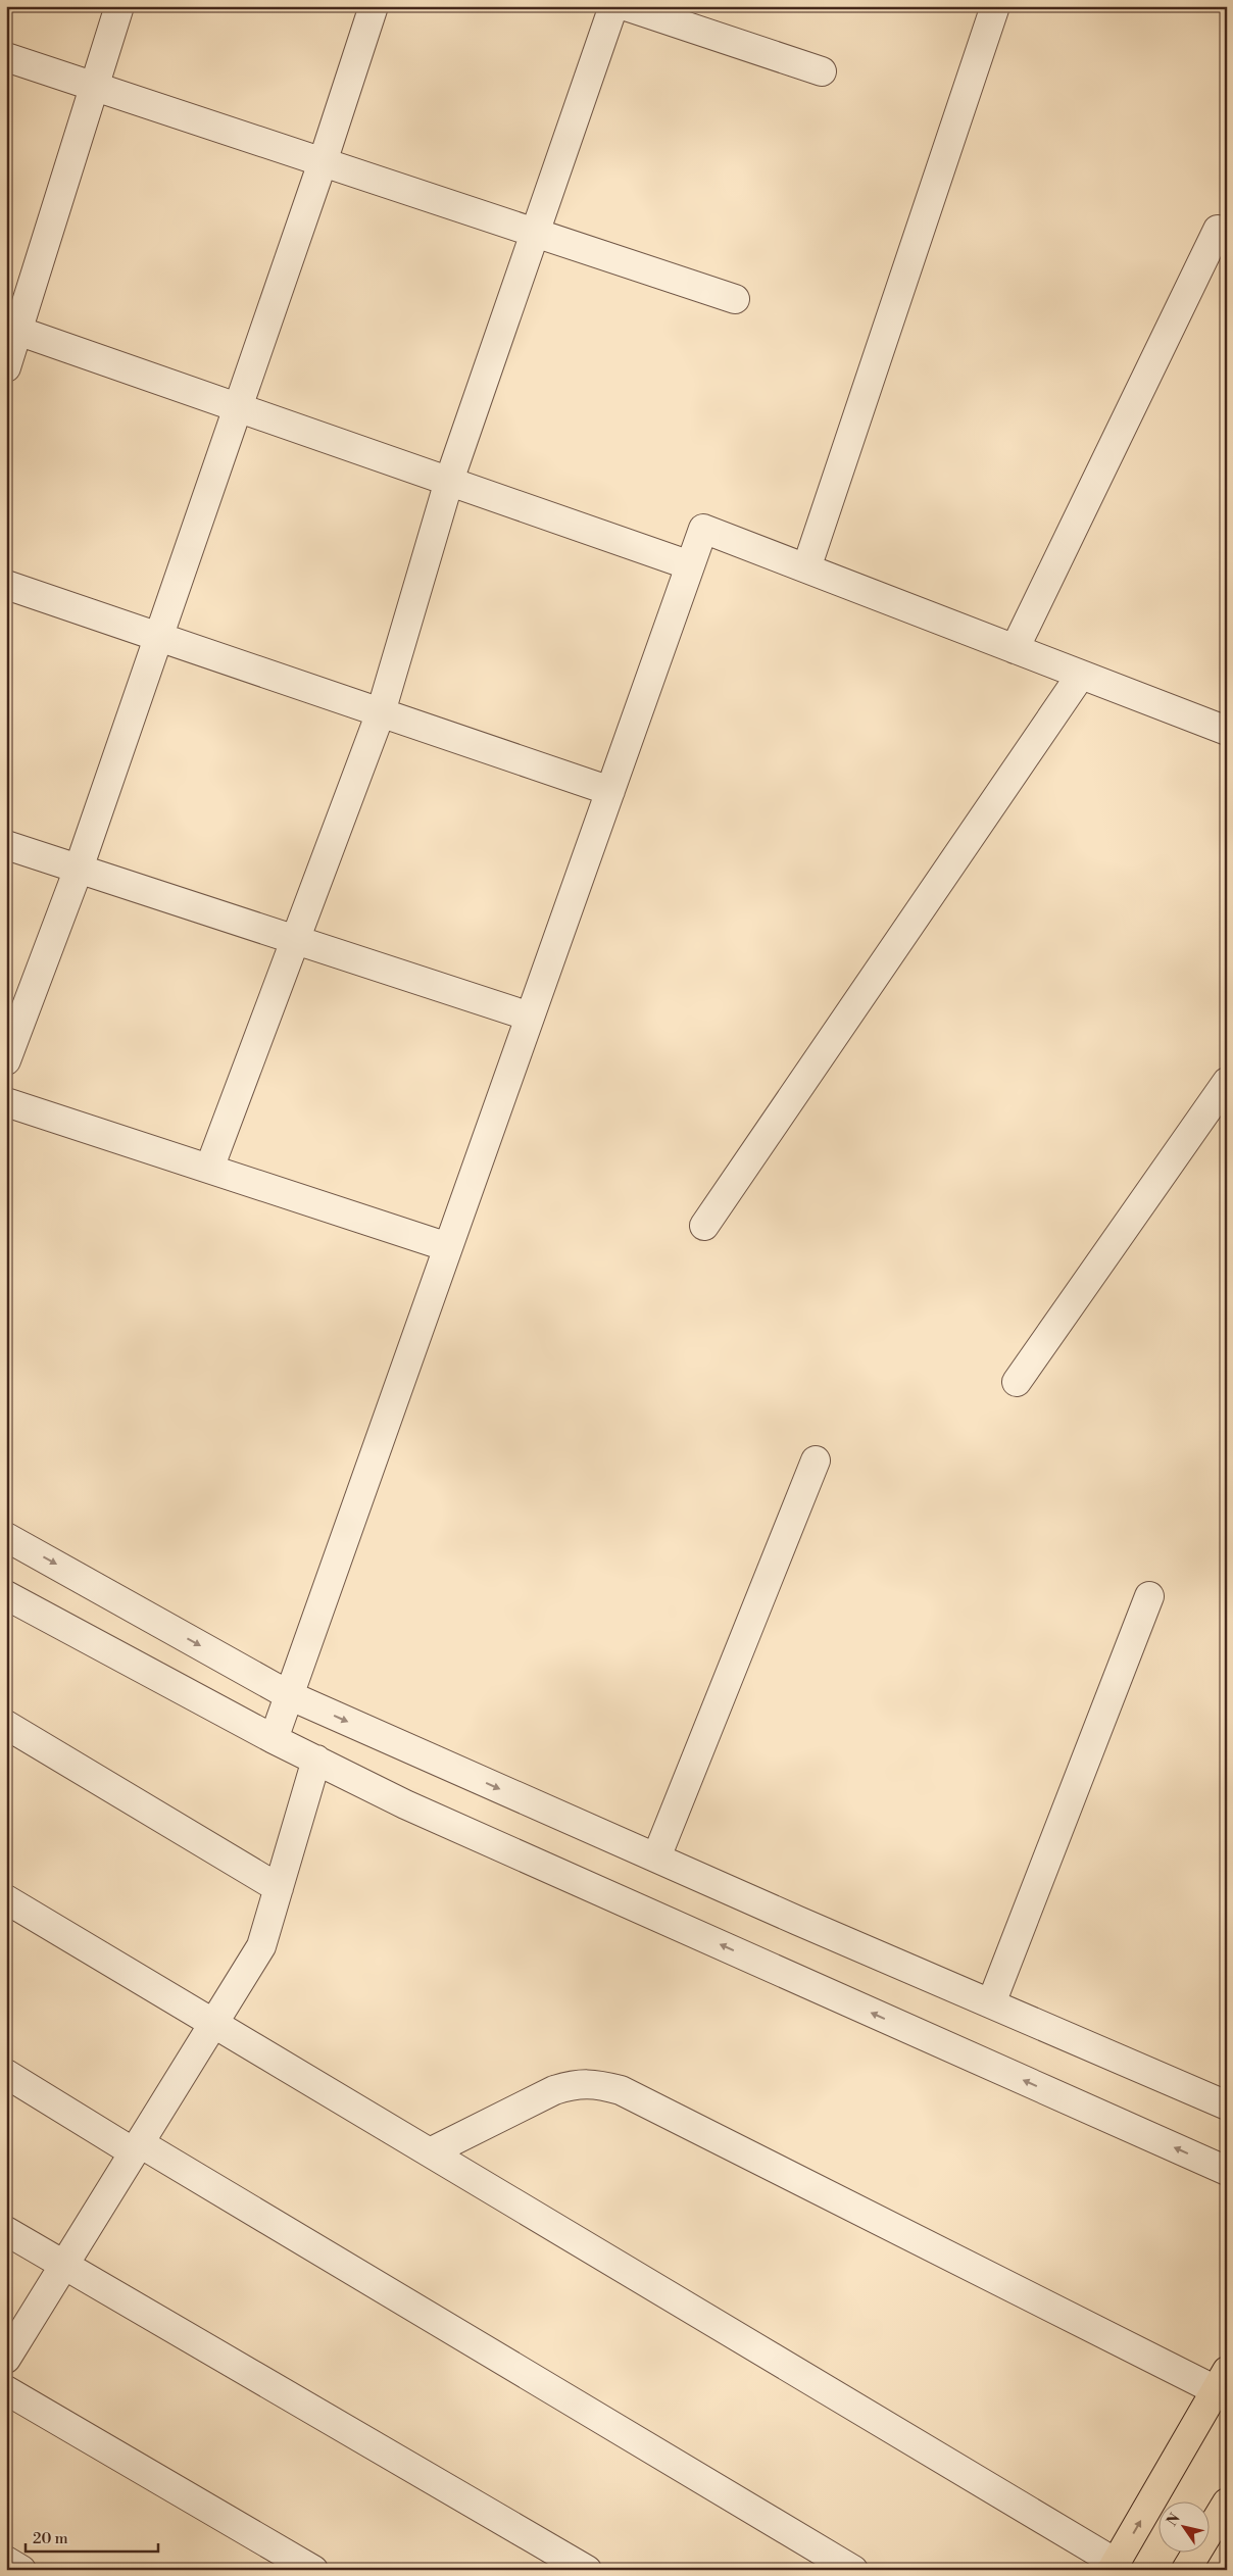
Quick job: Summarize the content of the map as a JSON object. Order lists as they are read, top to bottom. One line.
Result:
{"scale_bar":"20 m","north":"top left"}
